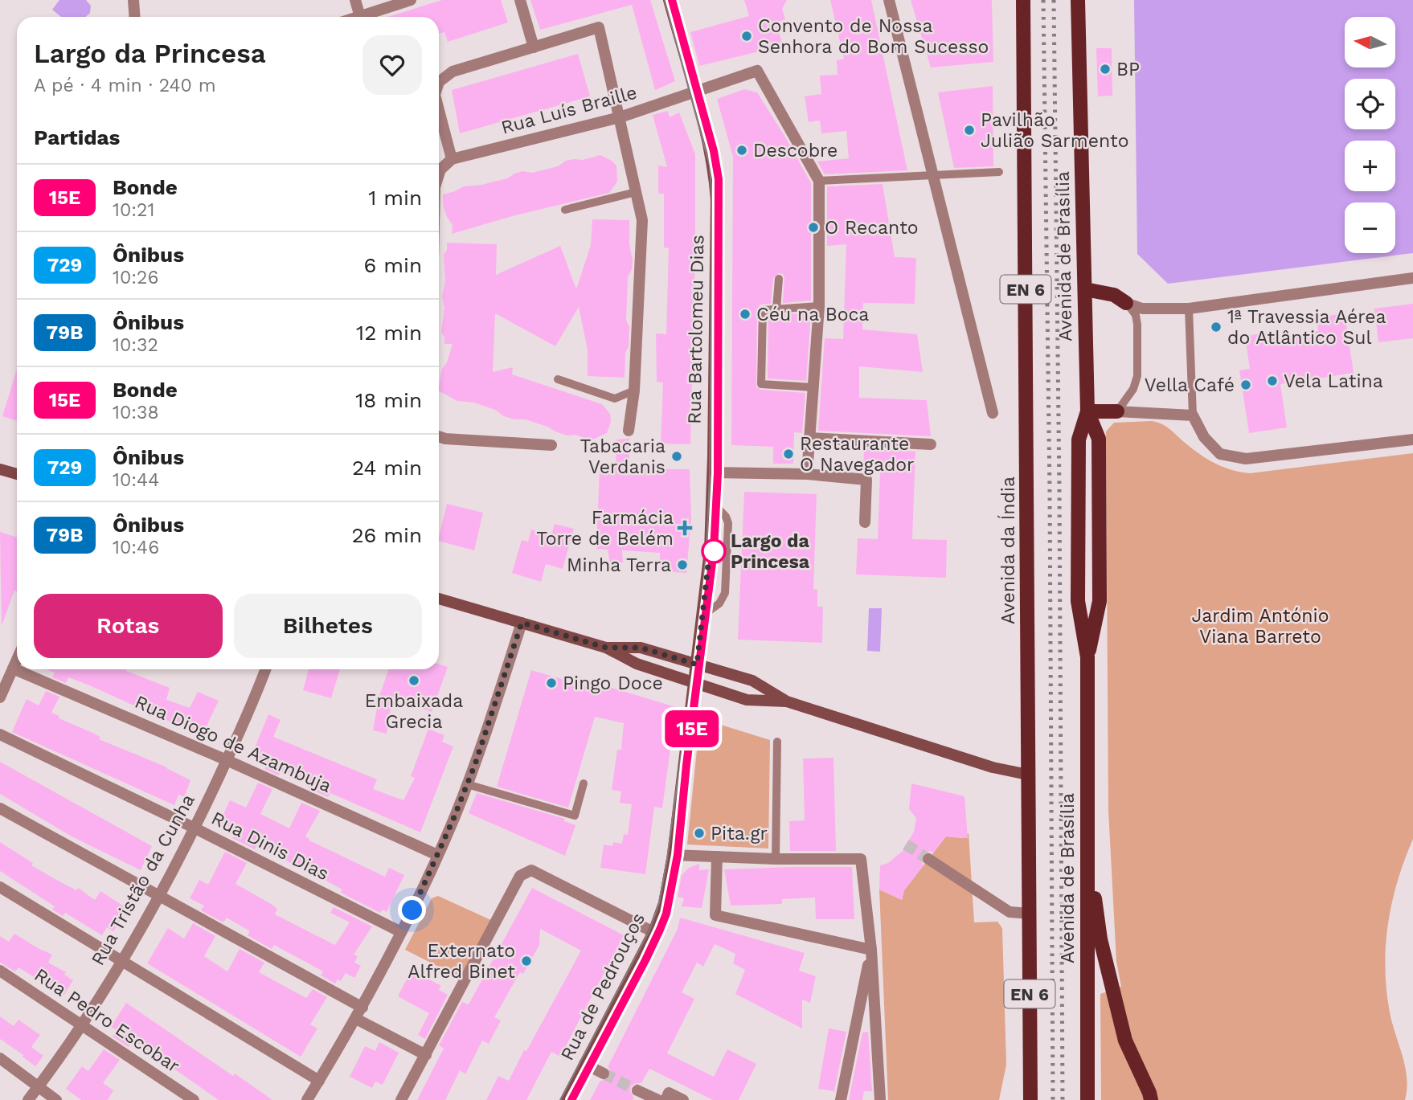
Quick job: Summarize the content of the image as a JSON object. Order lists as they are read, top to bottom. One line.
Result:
{"streets":{"main road":["Avenida de Brasília","EN 6","Avenida da Índia"],"street":["Rua Luís Braille","Rua Bartolomeu Dias","Rua Diogo de Azambuja","Rua Dinis Dias","Rua Tristão da Cunha","Rua de Pedrouços","Rua Pedro Escobar"]},"crossings":[["Rua Luís Braille","Rua Bartolomeu Dias"],["Rua Diogo de Azambuja","Rua Tristão da Cunha"],["Rua Dinis Dias","Rua Tristão da Cunha"],["Rua Tristão da Cunha","Rua Pedro Escobar"]],"parks":["Jardim António Viana Barreto"],"places":{"other":["Convento de Nossa Senhora do Bom Sucesso","BP","Pavilhão Julião Sarmento","Descobre","O Recanto","Céu na Boca","1ª Travessia Aérea do Atlântico Sul","Vela Latina","Vella Café","Restaurante O Navegador","Tabacaria Verdanis","Largo da Princesa","Minha Terra","Embaixada Grecia","Pingo Doce","Pita.gr","Externato Alfred Binet"],"health":["Farmácia Torre de Belém"]},"lines":["tram line 15E"],"north":"left","page":{"on_map":"15E","map_buttons":["+","−"],"heading":[["Largo da Princesa","A pé · 4 min · 240 m"],"Partidas"],"list":[{"mark":"15E","name":"Bonde","note":"10:21","value":"1 min"},{"mark":"729","name":"Ônibus","note":"10:26","value":"6 min"},{"mark":"79B","name":"Ônibus","note":"10:32","value":"12 min"},{"mark":"15E","name":"Bonde","note":"10:38","value":"18 min"},{"mark":"729","name":"Ônibus","note":"10:44","value":"24 min"},{"mark":"79B","name":"Ônibus","note":"10:46","value":"26 min"}],"buttons":["Rotas","Bilhetes"]}}
